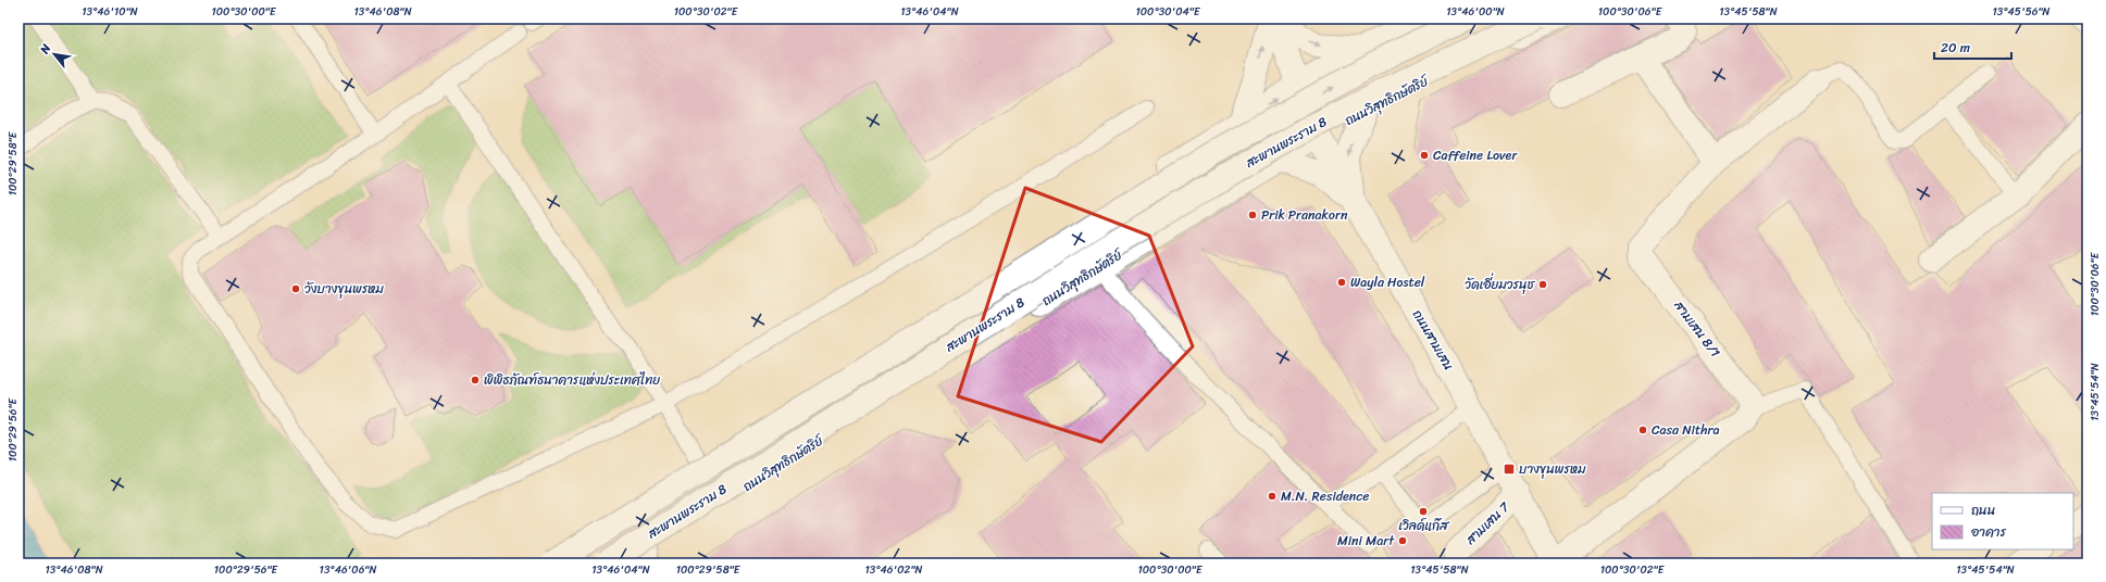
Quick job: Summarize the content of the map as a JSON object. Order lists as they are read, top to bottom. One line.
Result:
{"streets":{"street":["ถนนวิสุทธิกษัตริย์","สะพานพระราม 8","สามเสน 8/1","ถนนสามเสน","สามเสน 7"]},"crossings":[["ถนนวิสุทธิกษัตริย์","สะพานพระราม 8"],["ถนนวิสุทธิกษัตริย์","ถนนสามเสน"],["ถนนสามเสน","สามเสน 7"]],"places":{"other":["Caffeine Lover","Prik Pranakorn","Wayla Hostel","วัดเอี่ยมวรนุช","วังบางขุนพรหม","พิพิธภัณฑ์ธนาคารแห่งประเทศไทย","Casa Nithra","M.N. Residence","เวิลด์แก๊ส","Mini Mart"],"transit":["บางขุนพรหม"]},"legend":["ถนน","อาคาร"],"scale_bar":"20 m","north":"top left","coordinates":["13°46'10\"N","100°30'00\"E","13°46'08\"N","100°30'02\"E","13°46'04\"N","100°30'04\"E","13°46'00\"N","100°30'06\"E","13°45'58\"N","13°45'56\"N","100°29'58\"E","13°45'54\"N","100°29'56\"E","13°46'06\"N","13°46'02\"N"]}
